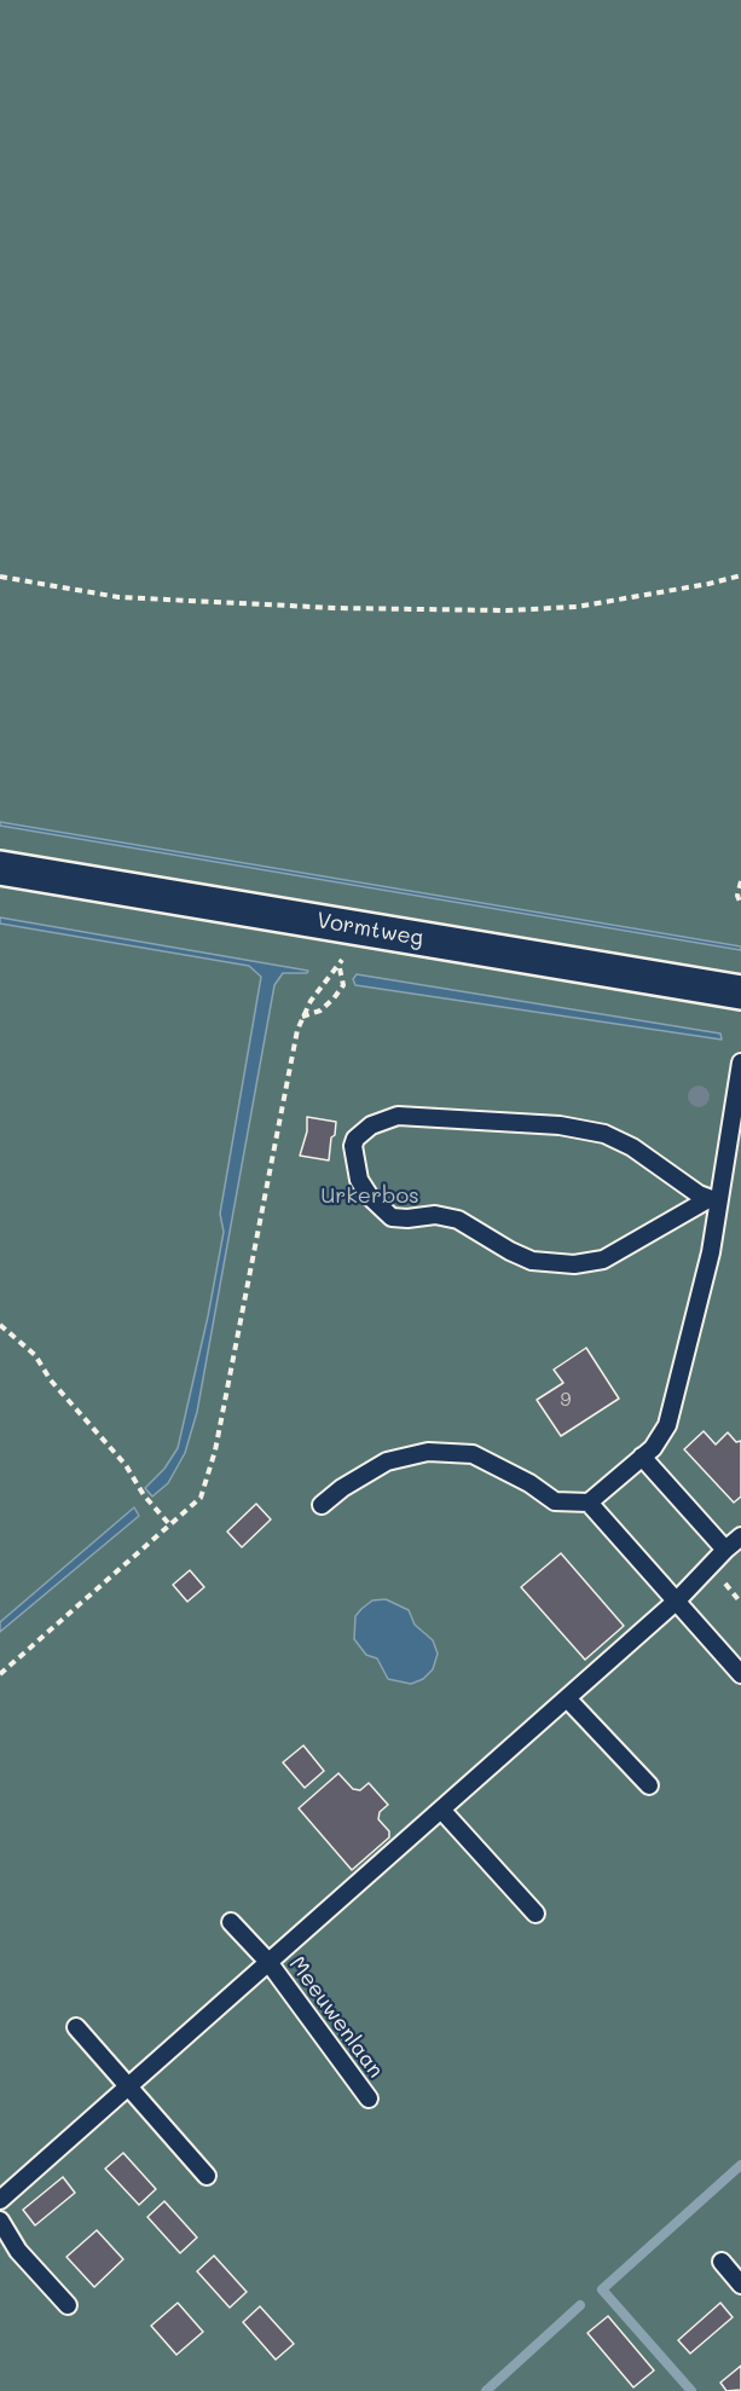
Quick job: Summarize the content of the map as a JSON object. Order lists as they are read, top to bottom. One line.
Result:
{"streets":{"street":["Vormtweg"],"lane":["Meeuwenlaan"]},"parks":["Urkerbos"],"house_numbers":["9"]}
